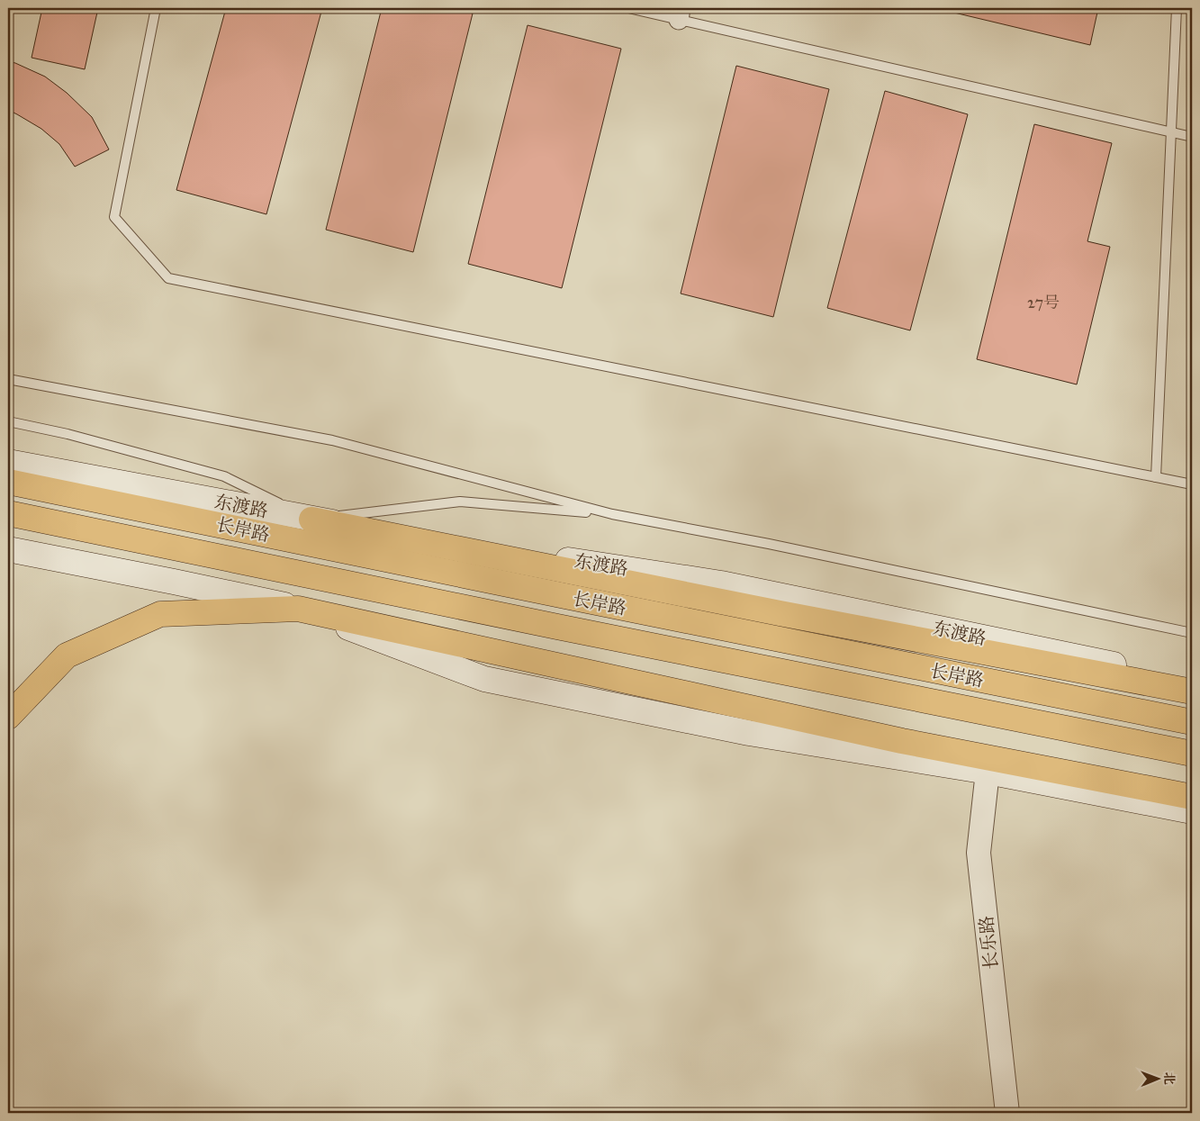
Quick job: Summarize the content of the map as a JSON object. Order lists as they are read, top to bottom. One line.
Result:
{"streets":{"main road":["东渡路","长岸路"],"street":["长乐路"]},"house_numbers":["27号"],"north":"right"}
